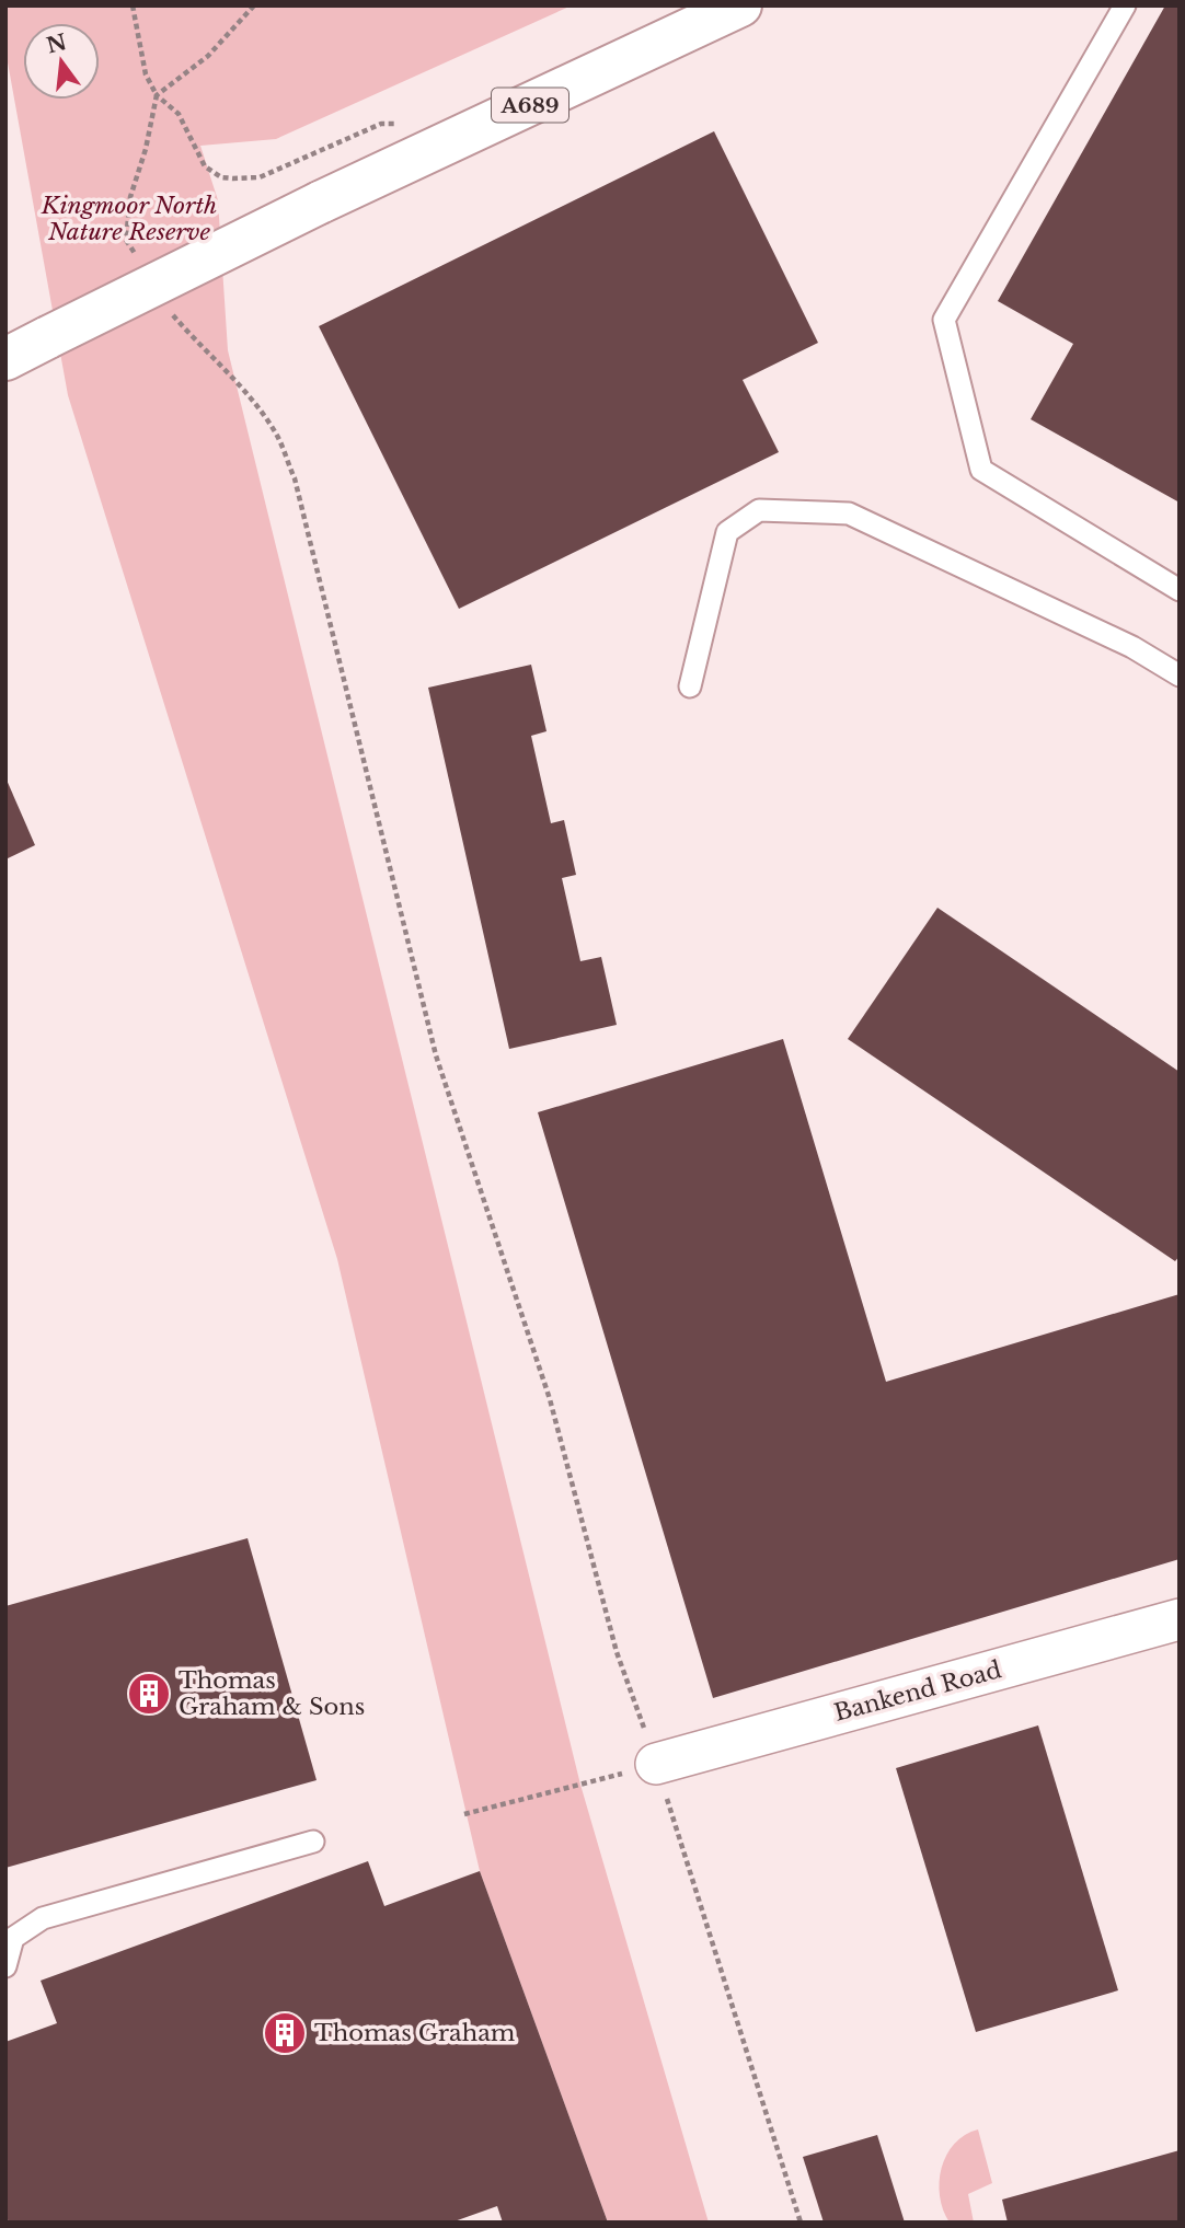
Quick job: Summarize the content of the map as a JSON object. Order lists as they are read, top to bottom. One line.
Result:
{"streets":{"highway":["A689"],"street":["Bankend Road"]},"parks":["Kingmoor North Nature Reserve"],"places":{"building":["Thomas Graham & Sons","Thomas Graham"]},"north":"top"}
